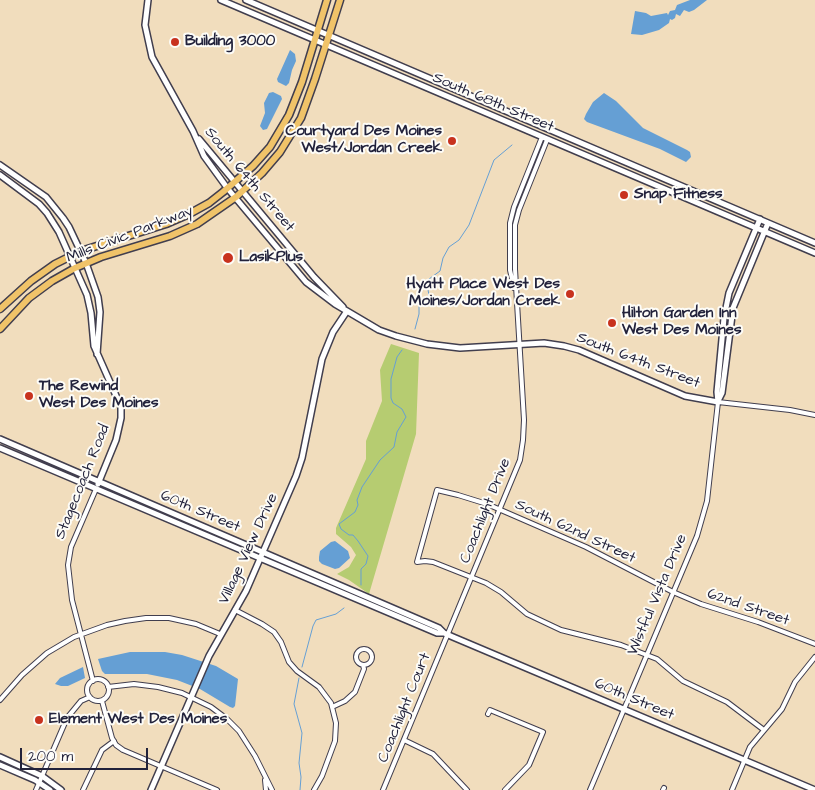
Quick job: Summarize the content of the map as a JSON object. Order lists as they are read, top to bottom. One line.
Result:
{"streets":{"main road":["Mills Civic Parkway"],"street":["South 68th Street","South 64th Street","Stagecoach Road","Coachlight Drive","60th Street","South 62nd Street","Village View Drive","Wistful Vista Drive","62nd Street","Coachlight Court"]},"crossings":[["South 68th Street","Mills Civic Parkway"],["South 68th Street","Coachlight Drive"],["South 68th Street","Wistful Vista Drive"],["South 64th Street","Mills Civic Parkway"],["South 64th Street","Coachlight Drive"],["South 64th Street","Village View Drive"],["South 64th Street","Wistful Vista Drive"],["Mills Civic Parkway","Stagecoach Road"],["Stagecoach Road","60th Street"],["Coachlight Drive","60th Street"],["Coachlight Drive","South 62nd Street"],["Coachlight Drive","Coachlight Court"],["60th Street","Village View Drive"],["60th Street","Wistful Vista Drive"],["60th Street","Coachlight Court"],["South 62nd Street","Wistful Vista Drive"],["South 62nd Street","62nd Street"],["Wistful Vista Drive","62nd Street"]],"places":["Building 3000","Courtyard Des Moines West/Jordan Creek","Snap Fitness","LasikPlus","Hyatt Place West Des Moines/Jordan Creek","Hilton Garden Inn West Des Moines","The Rewind West Des Moines","Element West Des Moines"],"scale_bar":"200 m"}
